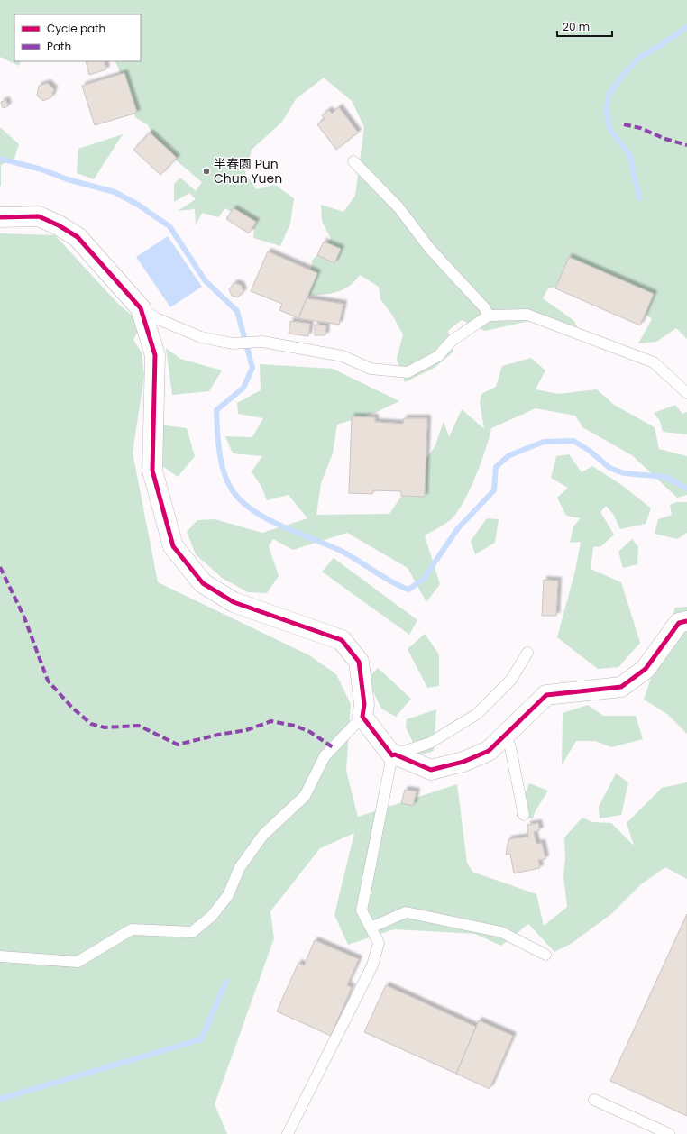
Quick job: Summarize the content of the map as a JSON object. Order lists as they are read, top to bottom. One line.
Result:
{"places":["半春園 Pun Chun Yuen"],"legend":["Cycle path","Path"],"scale_bar":"20 m"}
